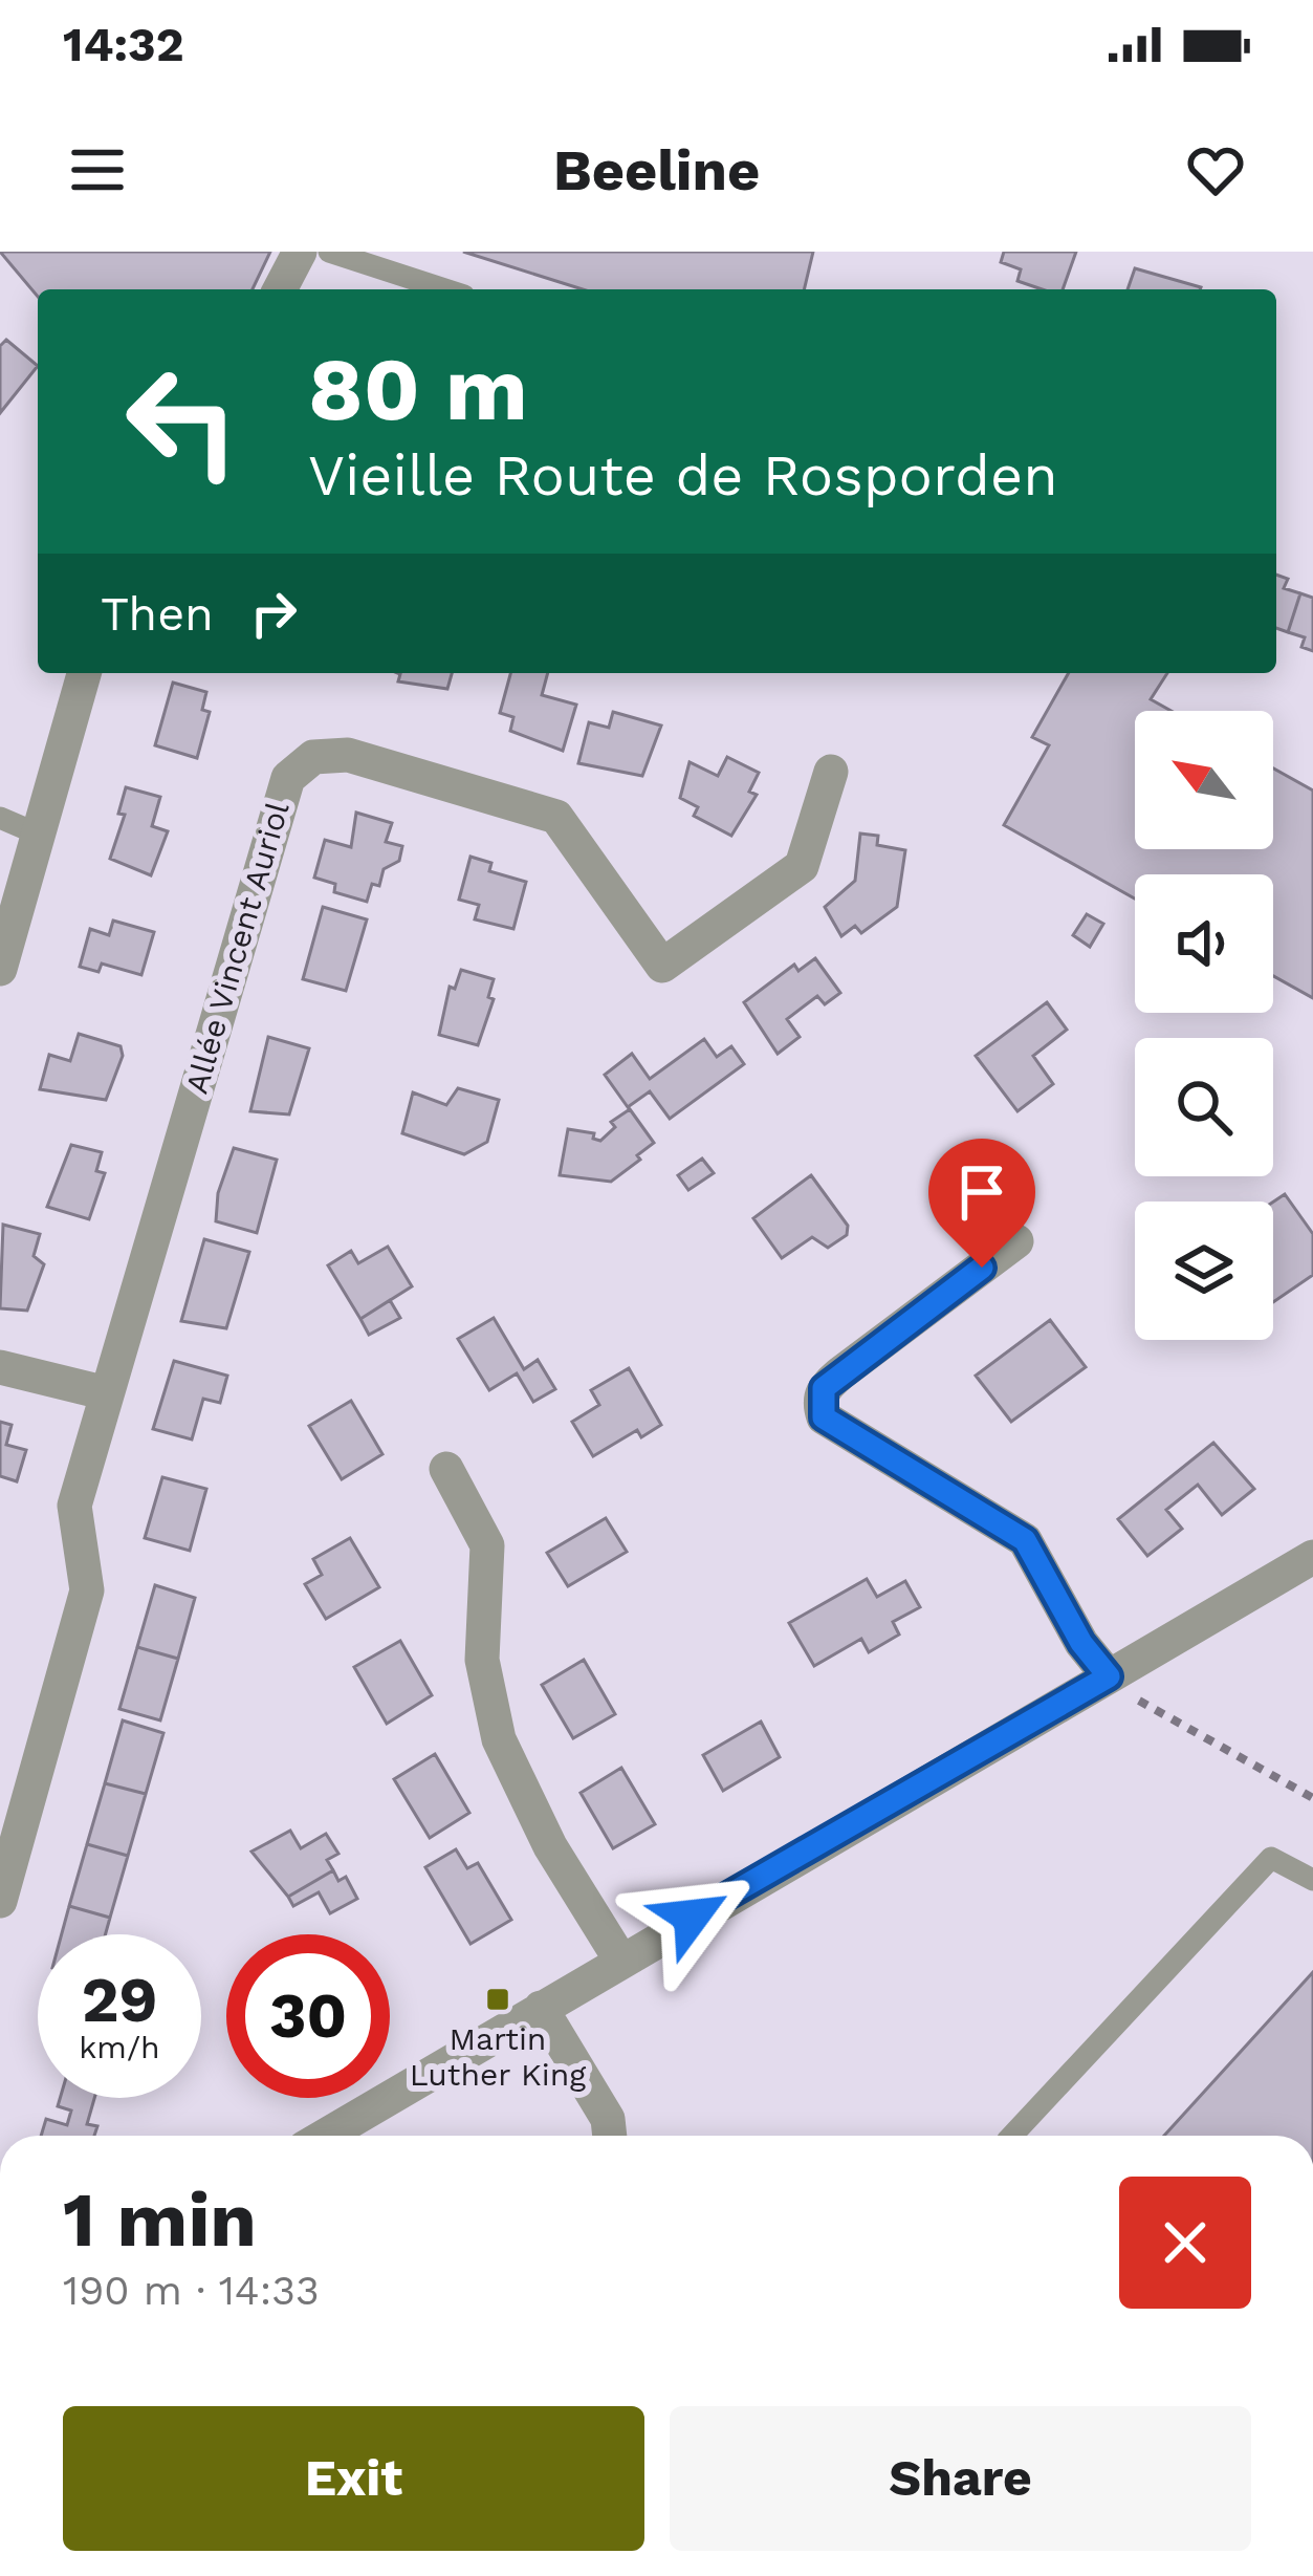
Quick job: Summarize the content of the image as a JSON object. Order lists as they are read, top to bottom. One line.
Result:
{"streets":{"street":["Allée Vincent Auriol"]},"places":{"transit":["Martin Luther King"]},"north":"top left","page":{"status":"14:32","header":"Beeline","turn":["80 m","Vieille Route de Rosporden"],"then":"Then","speed":"29 km/h","limit":"30","heading":["1 min","190 m · 14:33"],"buttons":["Exit","Share"]}}
